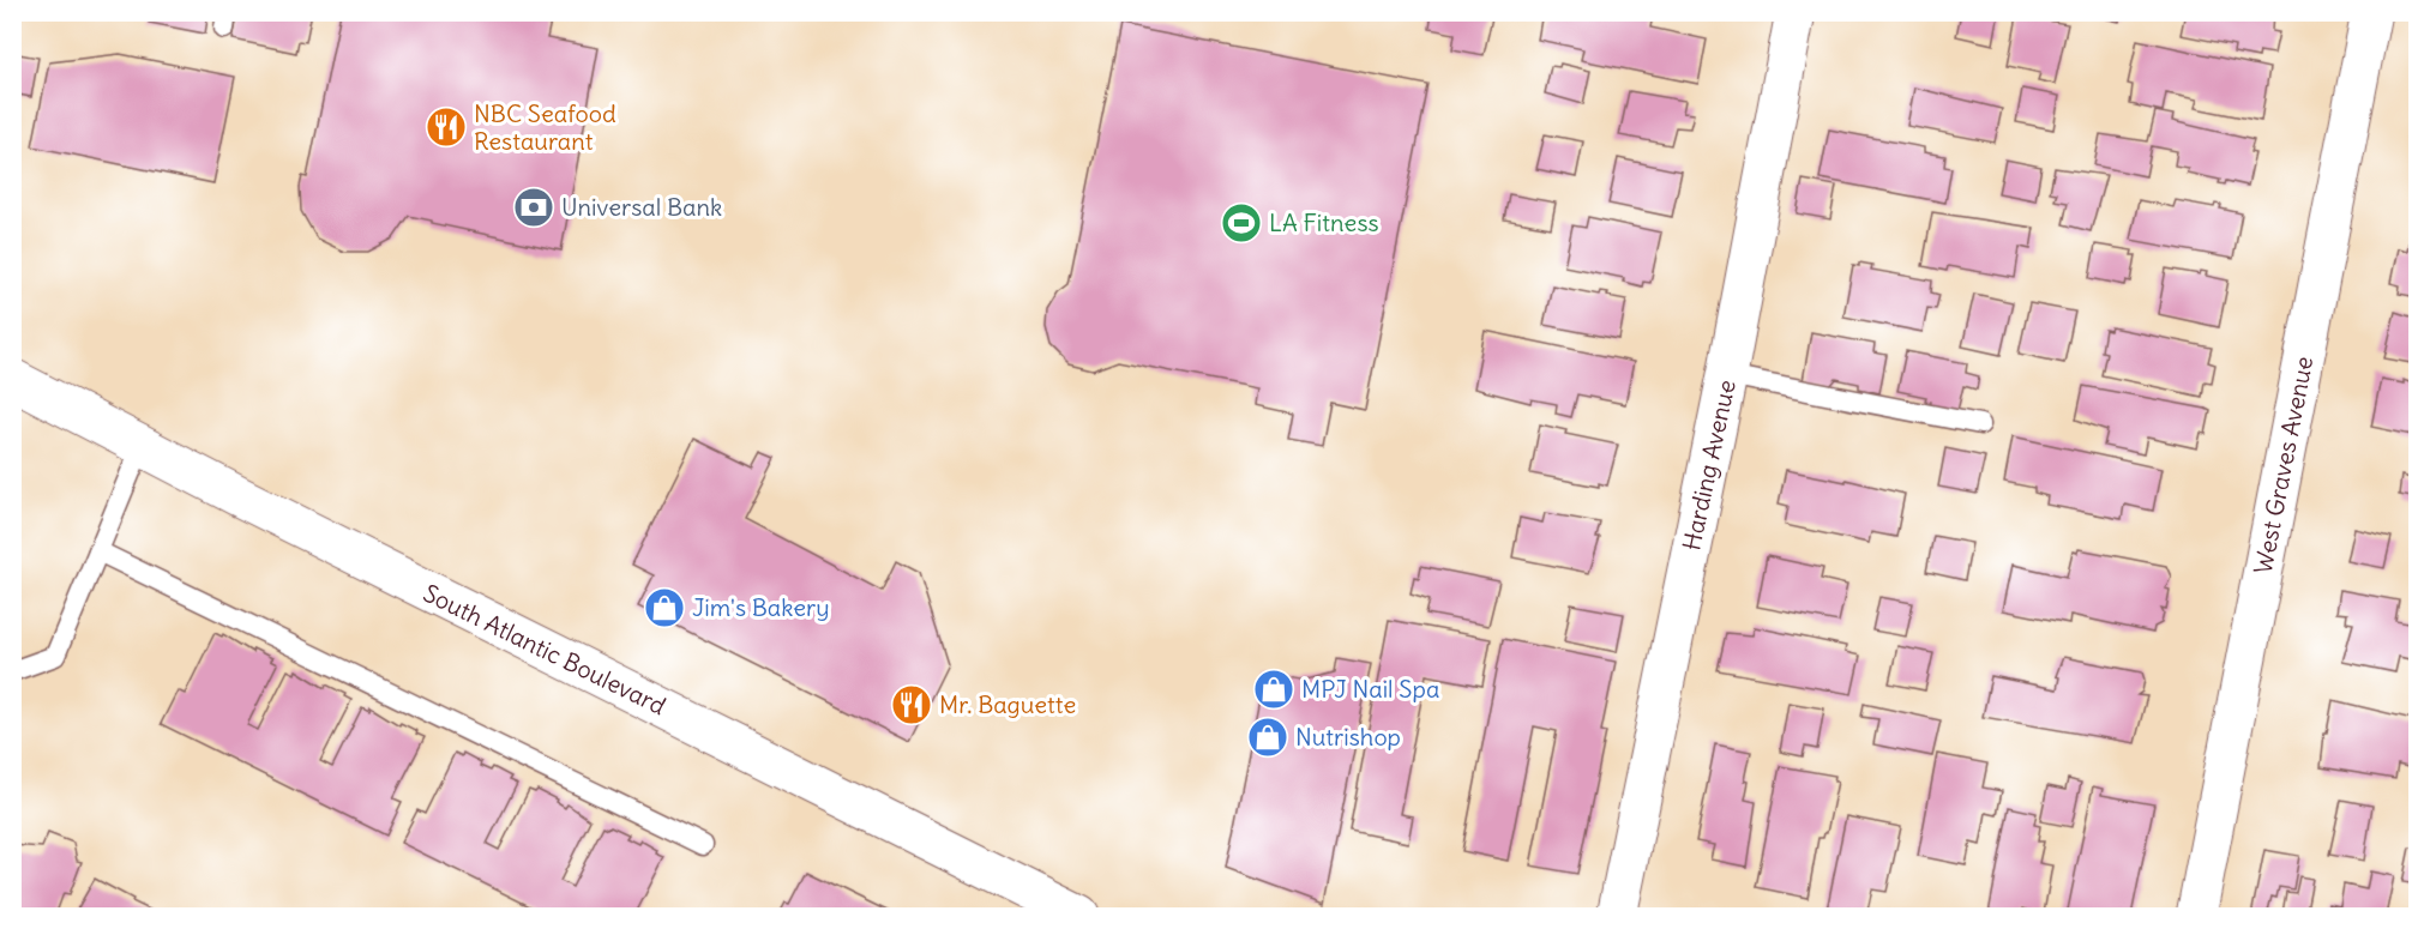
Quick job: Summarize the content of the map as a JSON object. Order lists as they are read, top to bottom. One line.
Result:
{"streets":{"street":["Harding Avenue","West Graves Avenue","South Atlantic Boulevard"]},"places":{"restaurant":["NBC Seafood Restaurant","Mr. Baguette"],"bank":["Universal Bank"],"sports":["LA Fitness"],"shop":["Jim's Bakery","MPJ Nail Spa","Nutrishop"]}}
